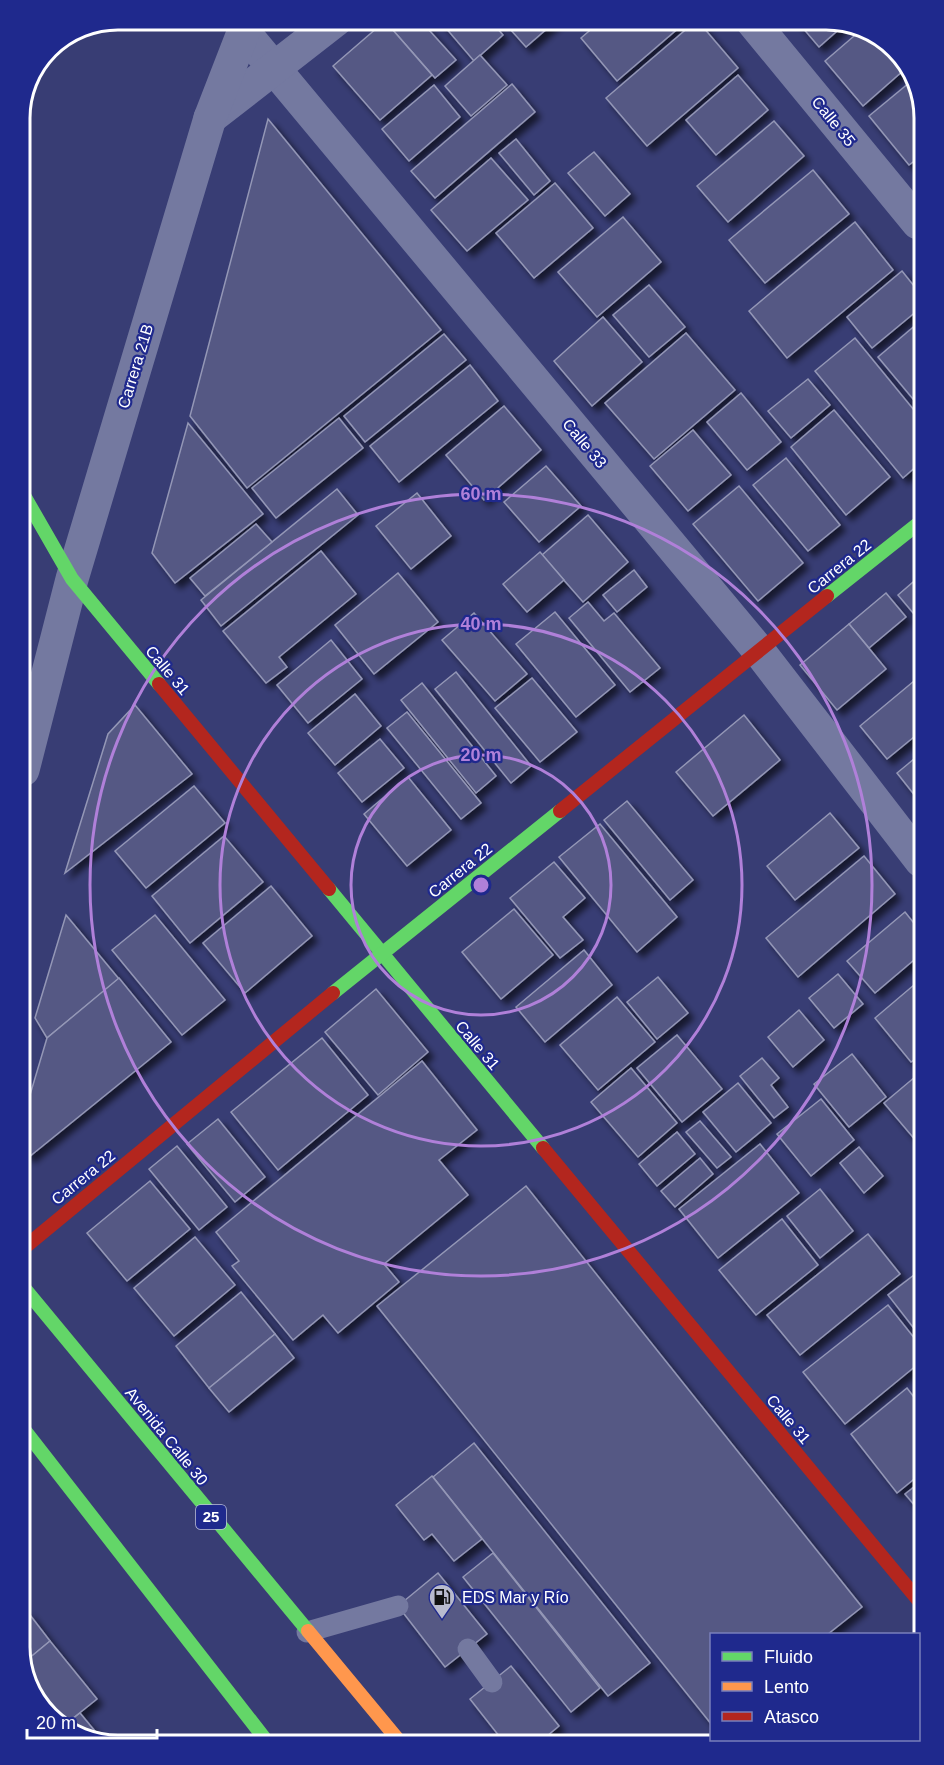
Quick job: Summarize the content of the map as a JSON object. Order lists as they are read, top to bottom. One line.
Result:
{"streets":{"main road":["Carrera 22","Calle 31","Avenida Calle 30","25"],"street":["Calle 35","Carrera 21B","Calle 33"]},"crossings":[["Carrera 21B","Calle 31"],["Calle 33","Carrera 22"],["Carrera 22","Calle 31"]],"places":{"fuel station":["EDS Mar y Río"]},"legend":["Fluido","Lento","Atasco"],"scale_bar":"20 m","rings":["60 m","40 m","20 m"]}
